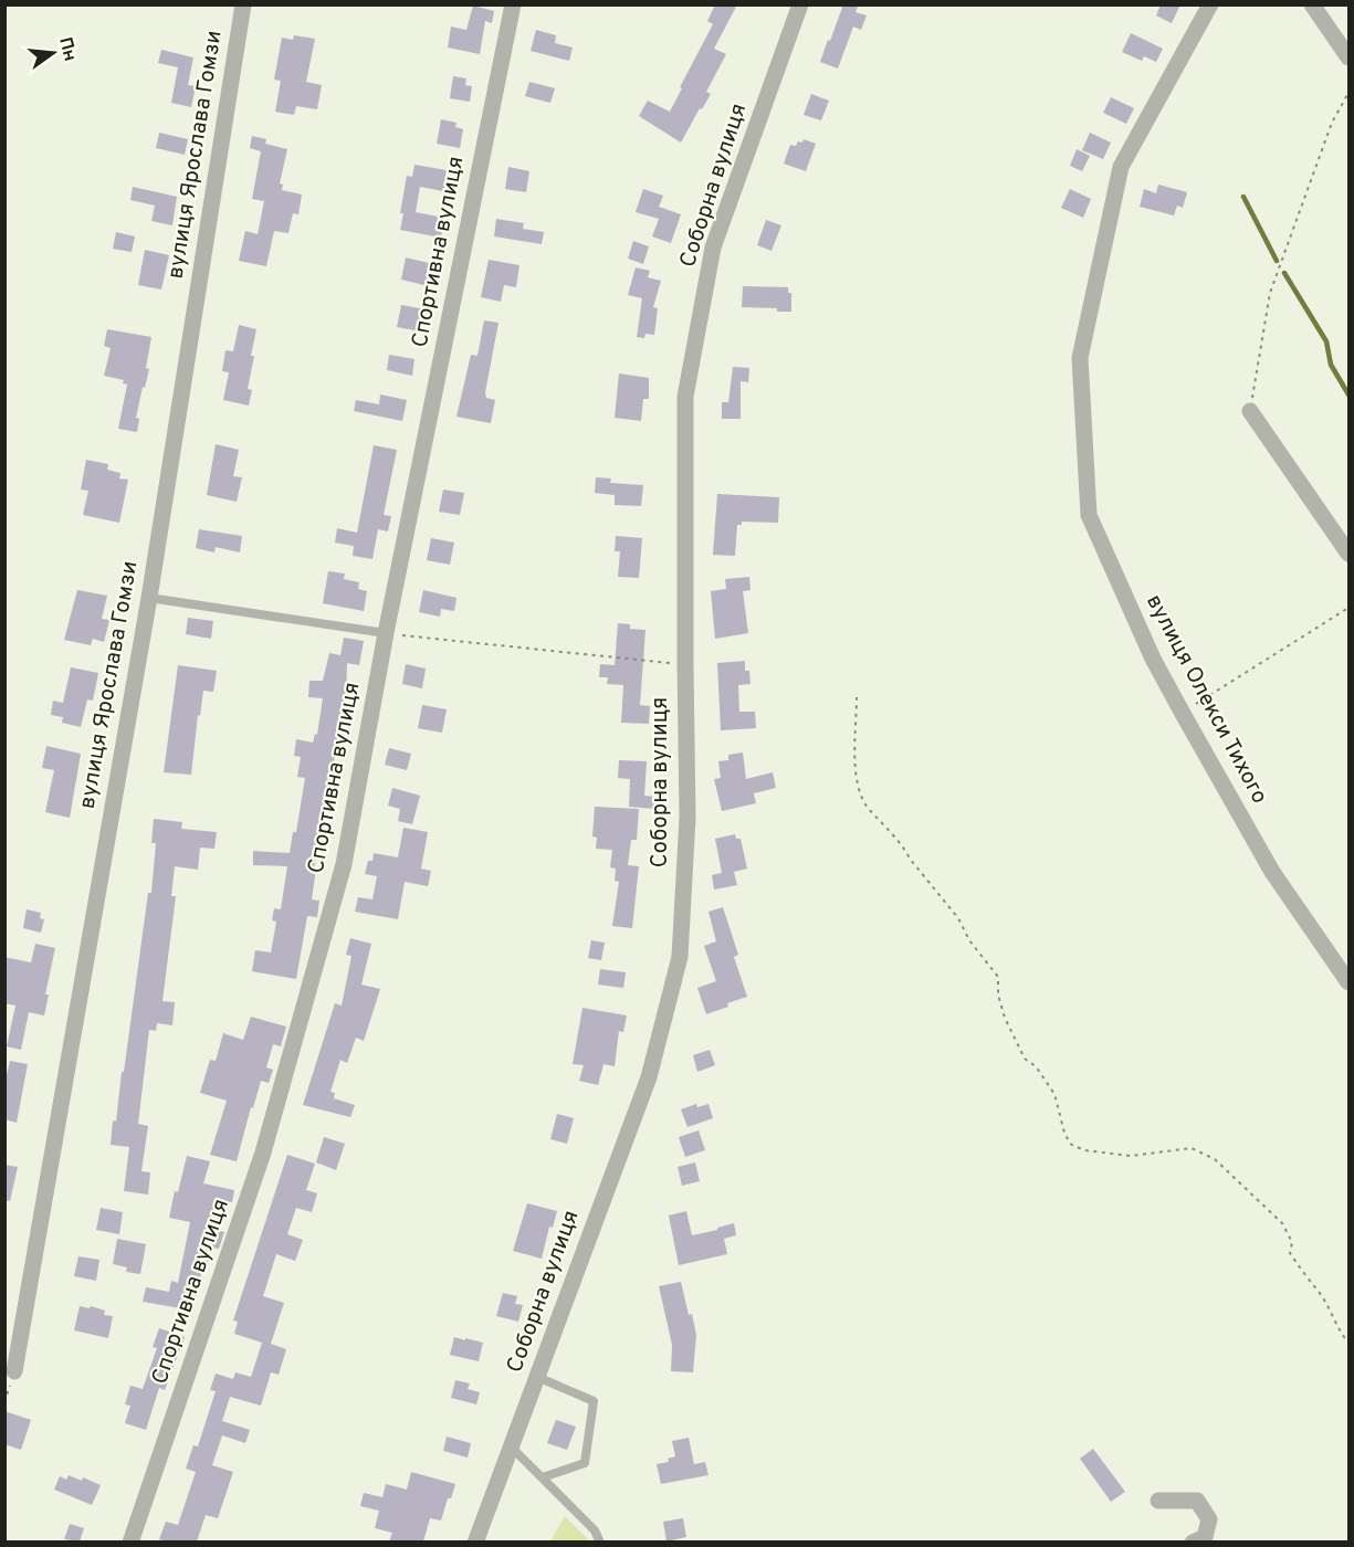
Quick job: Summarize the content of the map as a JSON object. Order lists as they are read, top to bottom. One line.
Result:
{"streets":{"street":["вулиця Ярослава Гомзи","Соборна вулиця","Спортивна вулиця","вулиця Олекси Тихого"]},"north":"right"}
